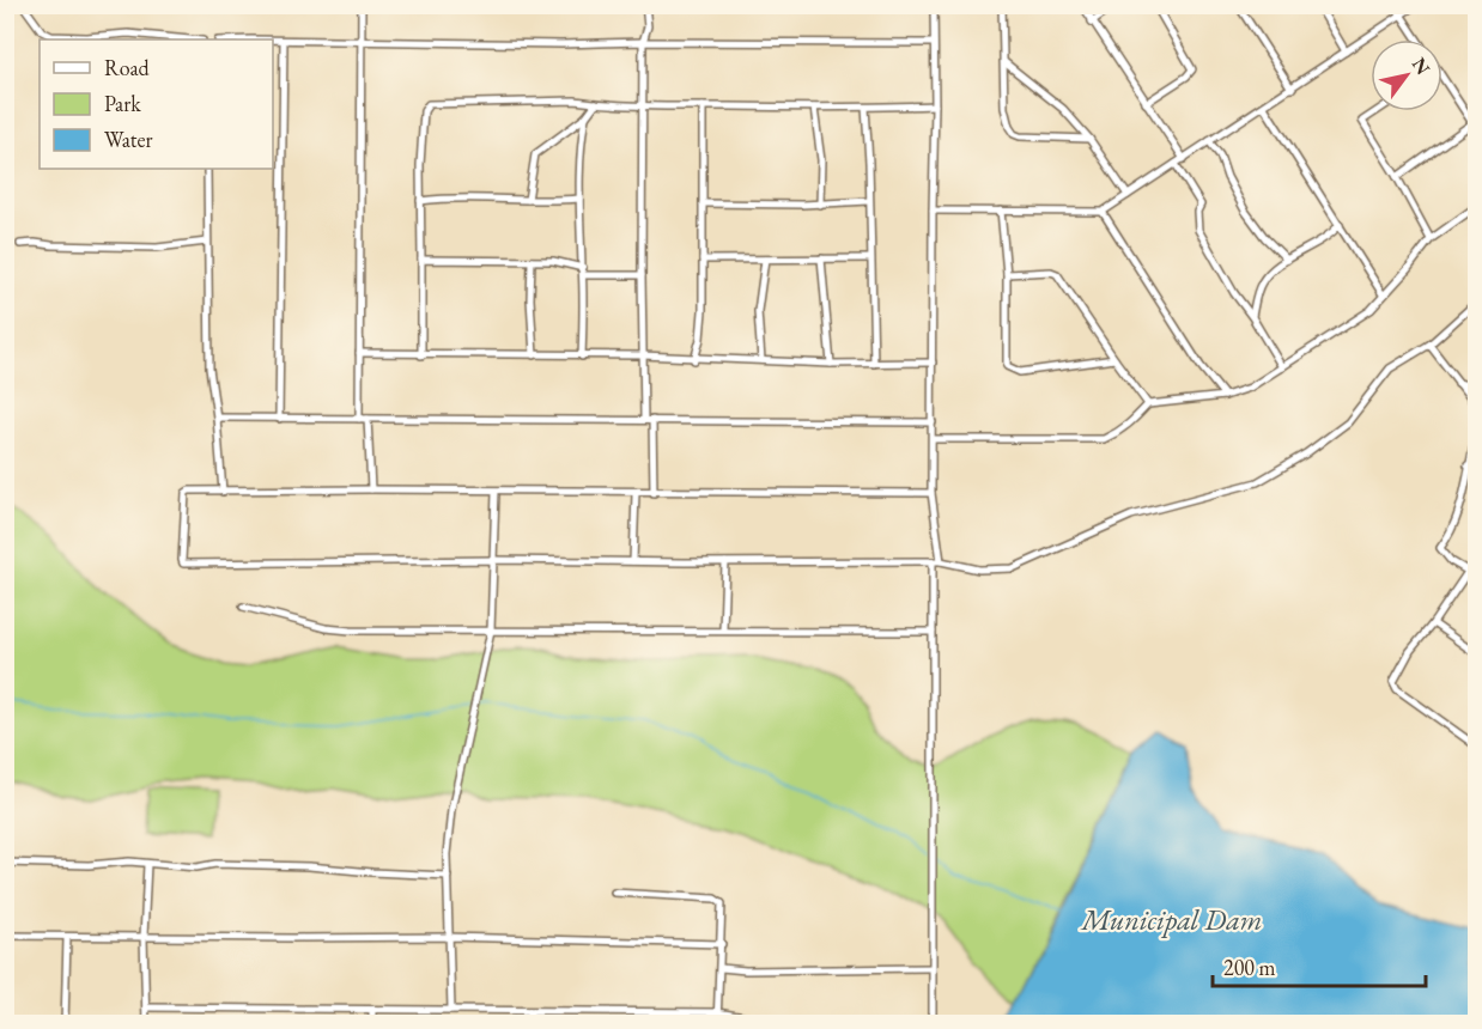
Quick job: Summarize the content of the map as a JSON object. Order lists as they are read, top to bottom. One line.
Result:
{"water":["Municipal Dam"],"legend":["Road","Park","Water"],"scale_bar":"200 m","north":"top right"}
